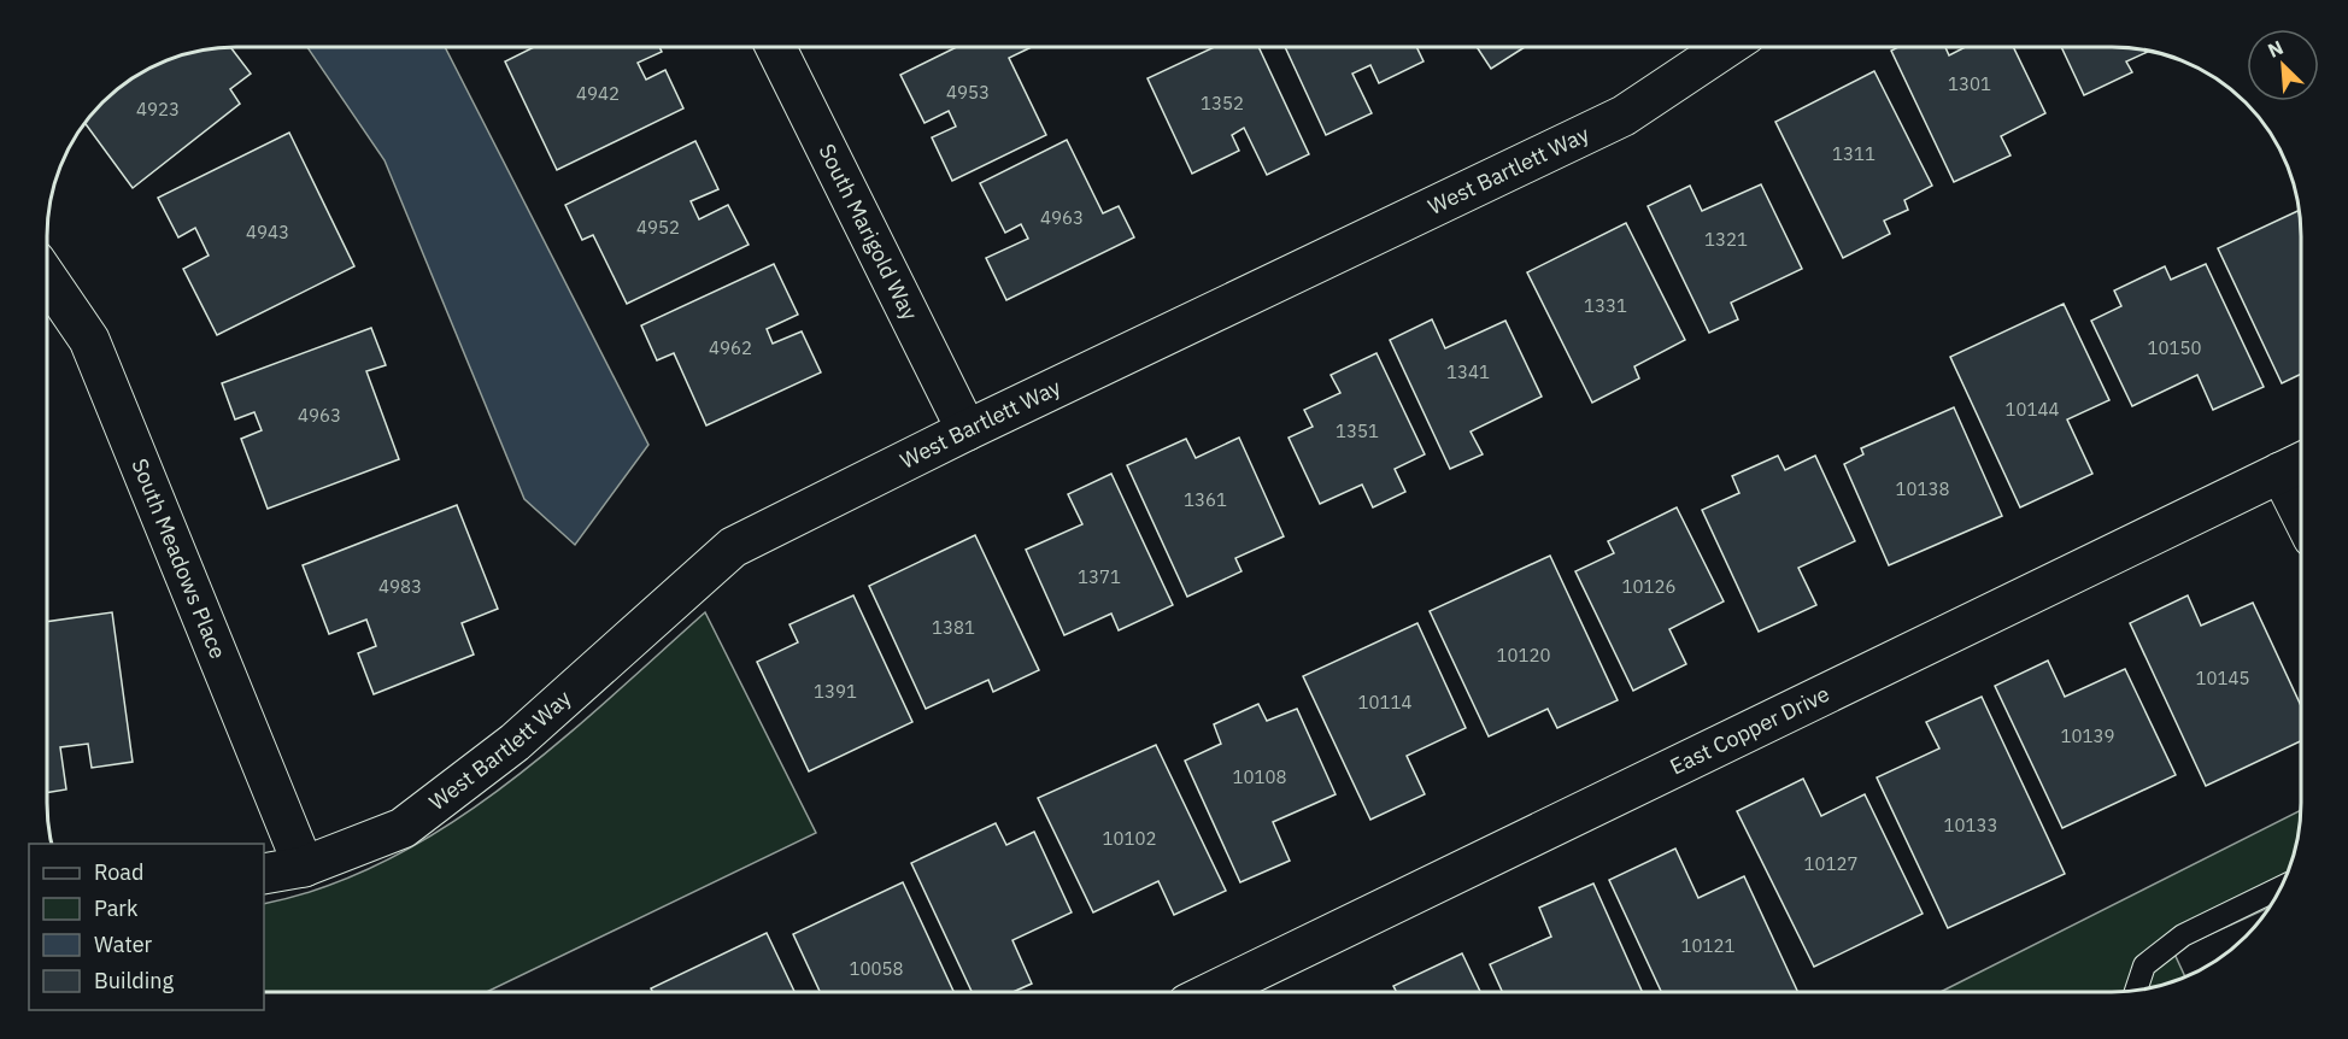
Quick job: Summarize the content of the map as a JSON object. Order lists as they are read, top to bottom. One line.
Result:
{"streets":{"street":["West Bartlett Way","South Marigold Way","South Meadows Place","East Copper Drive"]},"crossings":[["West Bartlett Way","South Marigold Way"],["West Bartlett Way","South Meadows Place"]],"house_numbers":["1301","4953","4942","1352","4923","1311","4963","4952","4943","1321","1331","4962","10150","1341","10144","4963","1351","10138","1361","1371","4983","10126","1381","10120","10145","1391","10114","10139","10108","10133","10102","10127","10121","10058"],"legend":["Road","Park","Water","Building"],"north":"top left"}
